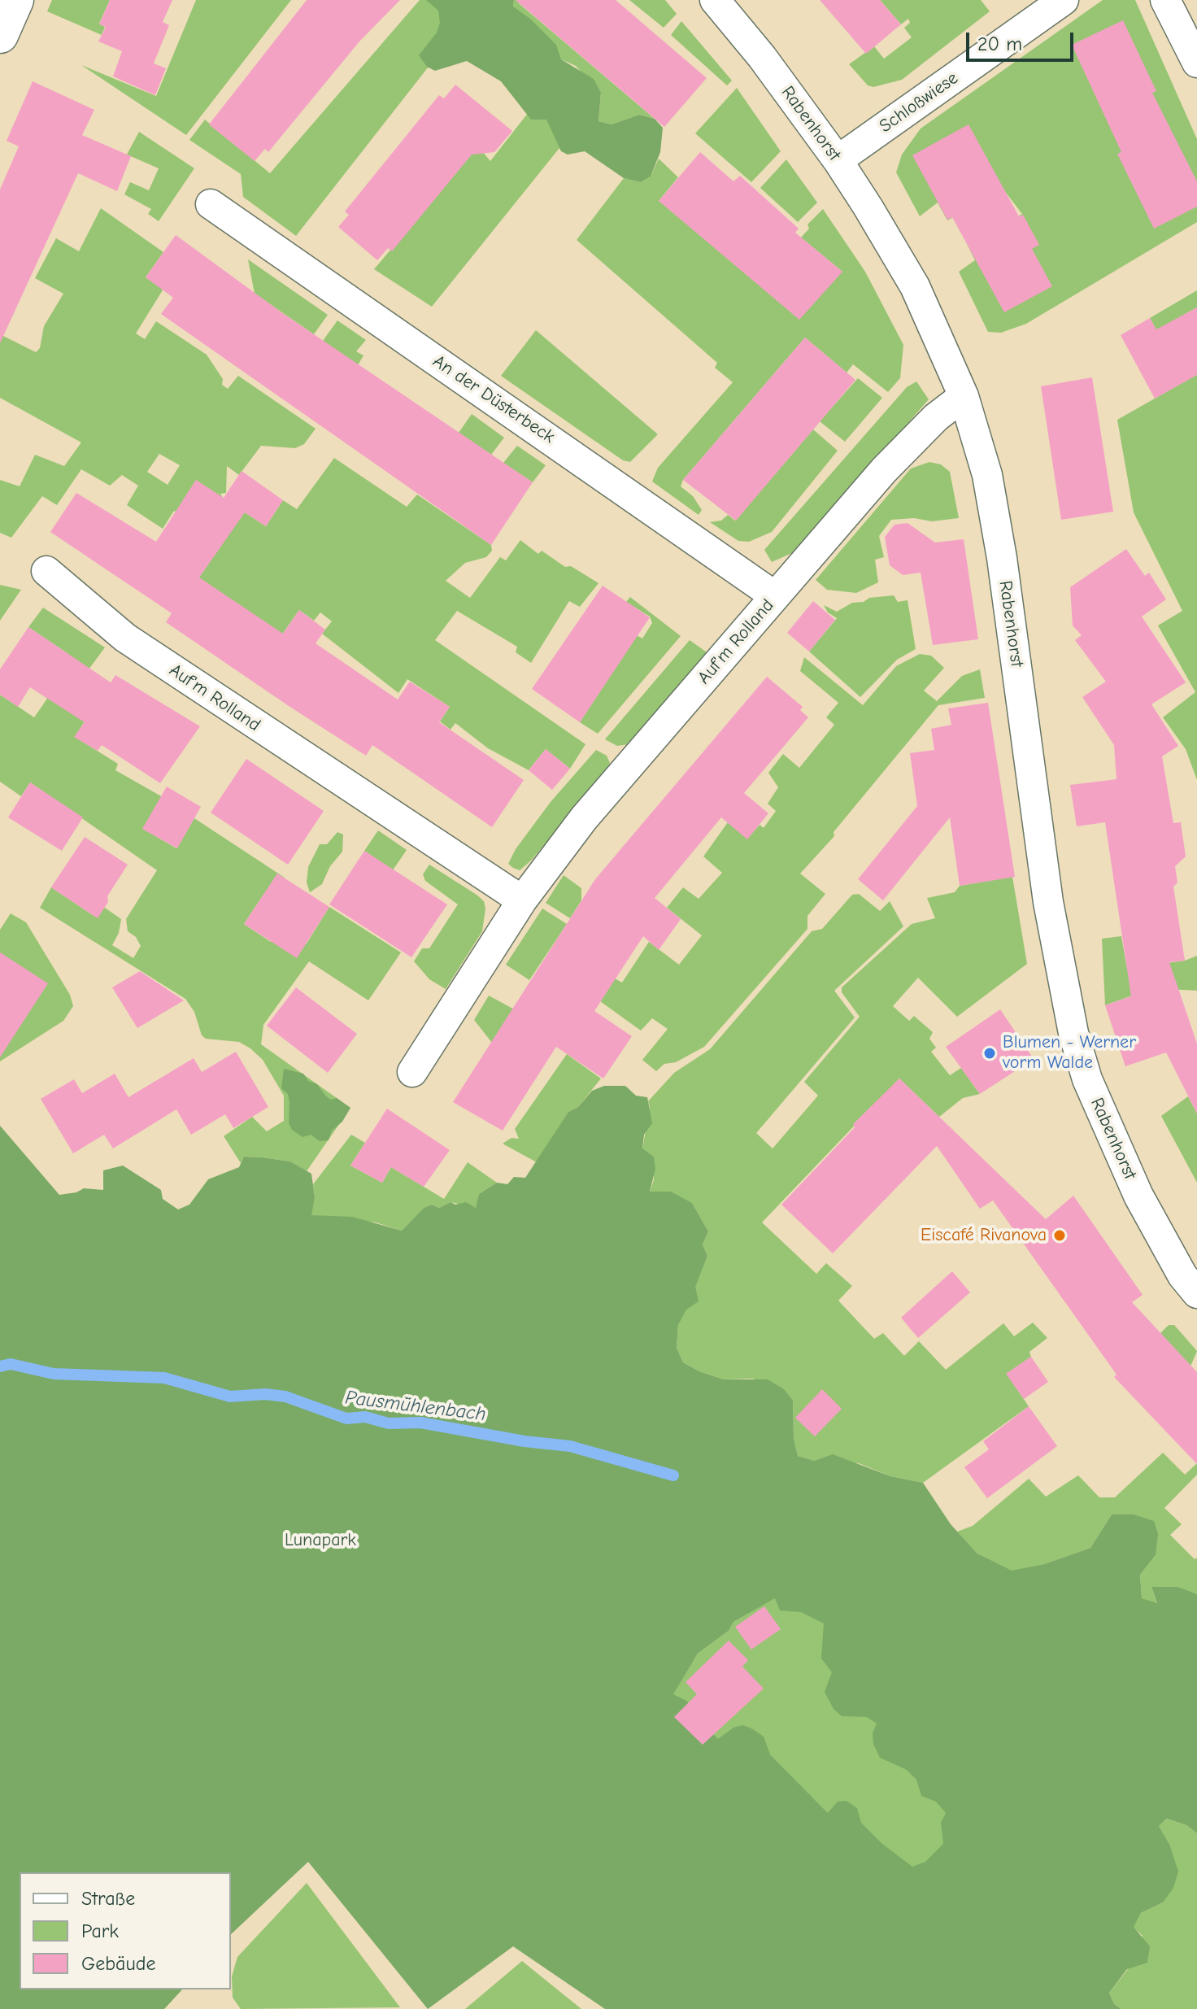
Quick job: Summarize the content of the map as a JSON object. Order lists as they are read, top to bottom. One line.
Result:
{"streets":{"street":["Schloßwiese","Rabenhorst","An der Düsterbeck","Auf'm Rolland"]},"crossings":[["Schloßwiese","Rabenhorst"],["Rabenhorst","Auf'm Rolland"],["An der Düsterbeck","Auf'm Rolland"]],"water":["Pausmühlenbach"],"parks":["Lunapark"],"places":["Blumen - Werner vorm Walde","Eiscafé Rivanova"],"legend":["Straße","Park","Gebäude"],"scale_bar":"20 m"}
